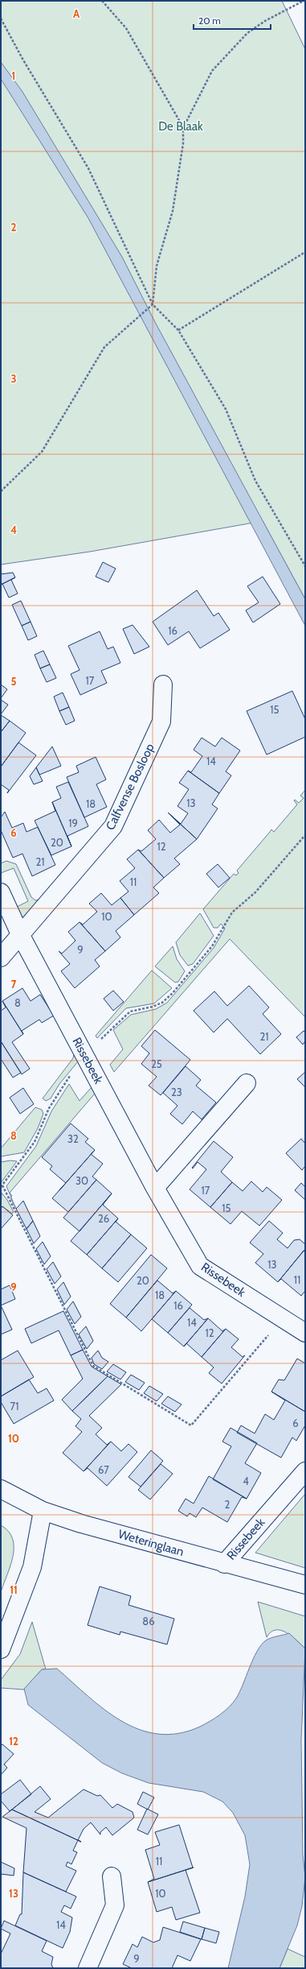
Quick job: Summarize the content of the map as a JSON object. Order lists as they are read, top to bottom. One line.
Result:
{"streets":{"street":["Calfvense Bosloop","Rissebeek","Weteringlaan"]},"crossings":[["Calfvense Bosloop","Rissebeek"],["Rissebeek","Weteringlaan"]],"parks":["De Blaak"],"house_numbers":["16","17","15","14","13","18","19","20","12","21","11","10","9","8","21","25","23","32","30","17","15","26","13","11","20","18","16","14","12","71","6","67","4","2","86","11","10","14","9"],"scale_bar":"20 m","grid":{"columns":["A"],"rows":["1","2","3","4","5","6","7","8","9","10","11","12","13"]}}
